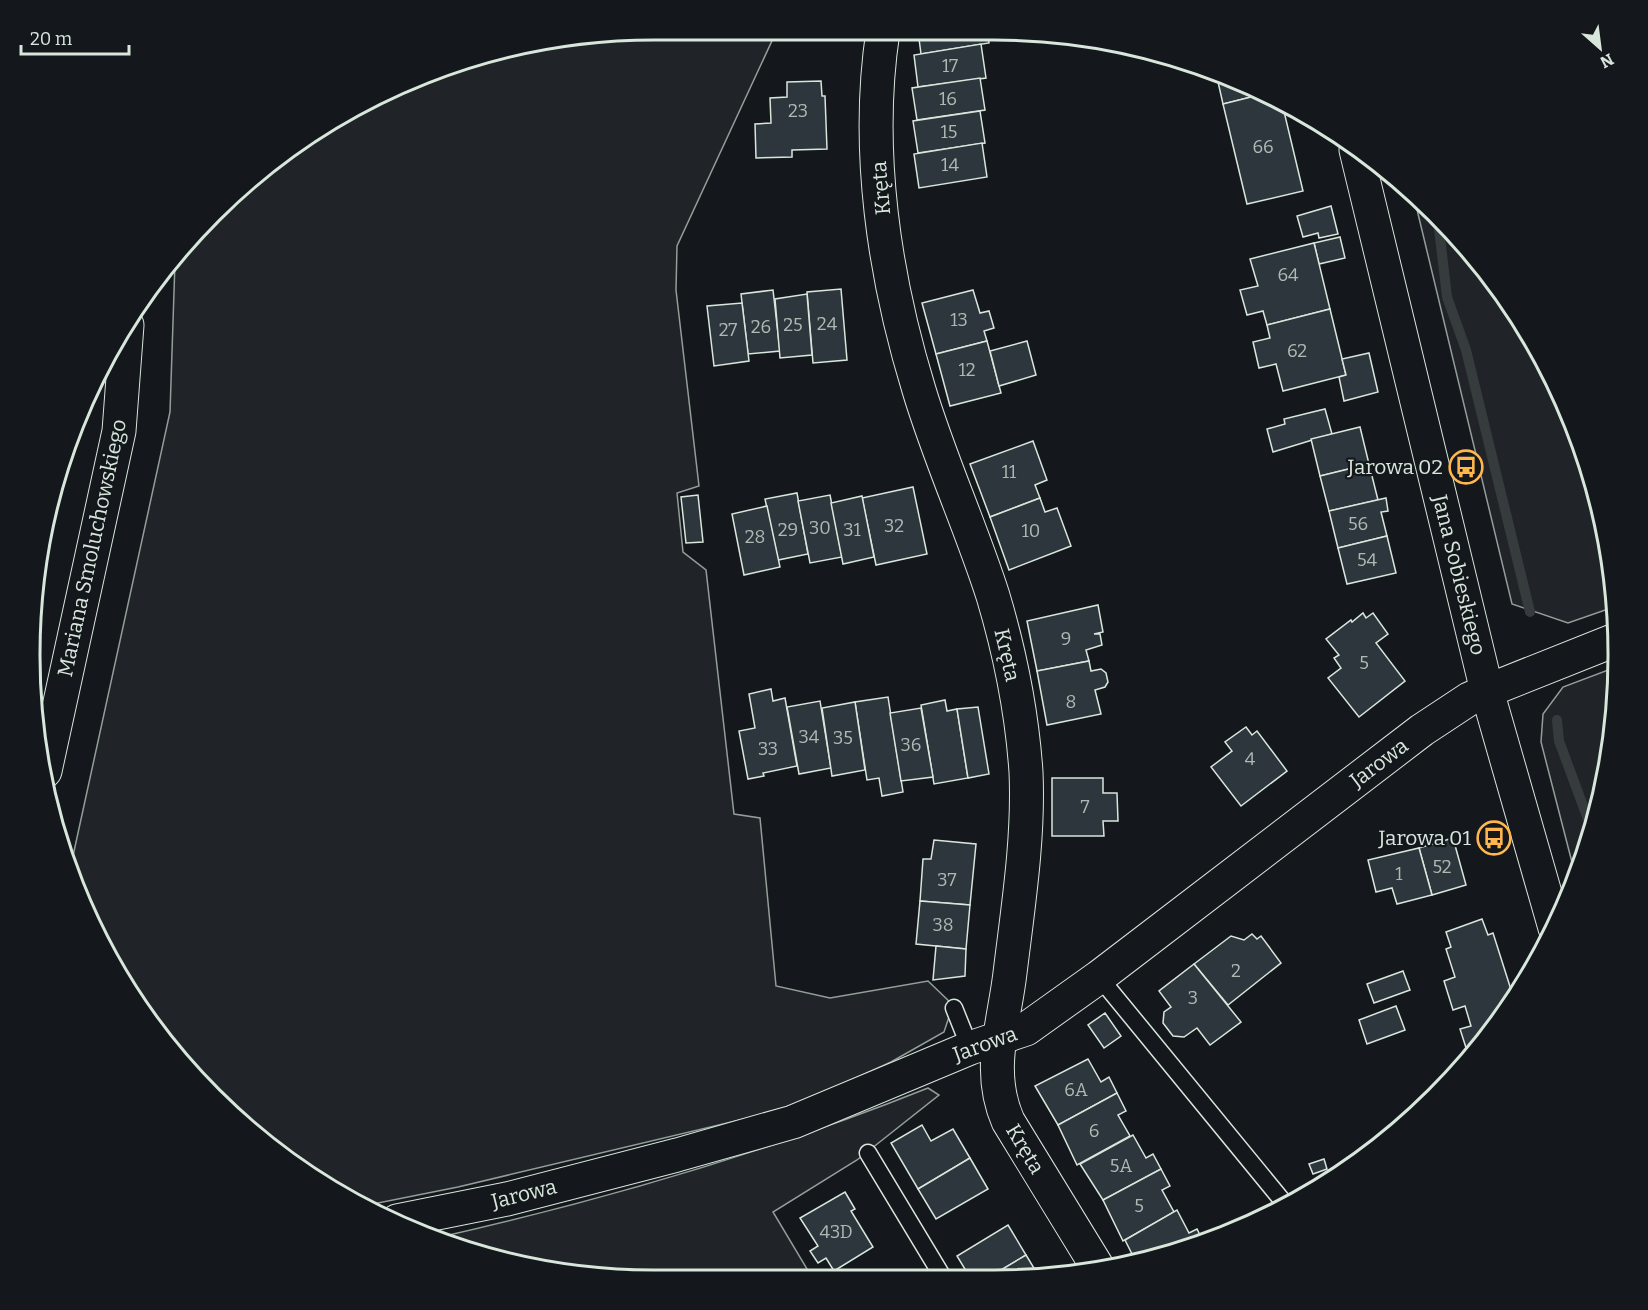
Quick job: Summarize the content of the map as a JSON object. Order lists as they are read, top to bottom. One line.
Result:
{"streets":{"street":["Kręta","Mariana Smoluchowskiego","Jana Sobieskiego","Jarowa"]},"crossings":[["Kręta","Jarowa"],["Jana Sobieskiego","Jarowa"]],"places":{"bus stop":["Jarowa 02","Jarowa 01"]},"house_numbers":["17","16","23","15","66","14","64","13","24","25","26","27","62","12","11","56","32","30","29","31","10","28","54","9","5","8","34","35","36","33","4","7","52","1","37","38","2","3","6A","6","5A","5","43D"],"scale_bar":"20 m","north":"bottom right"}
